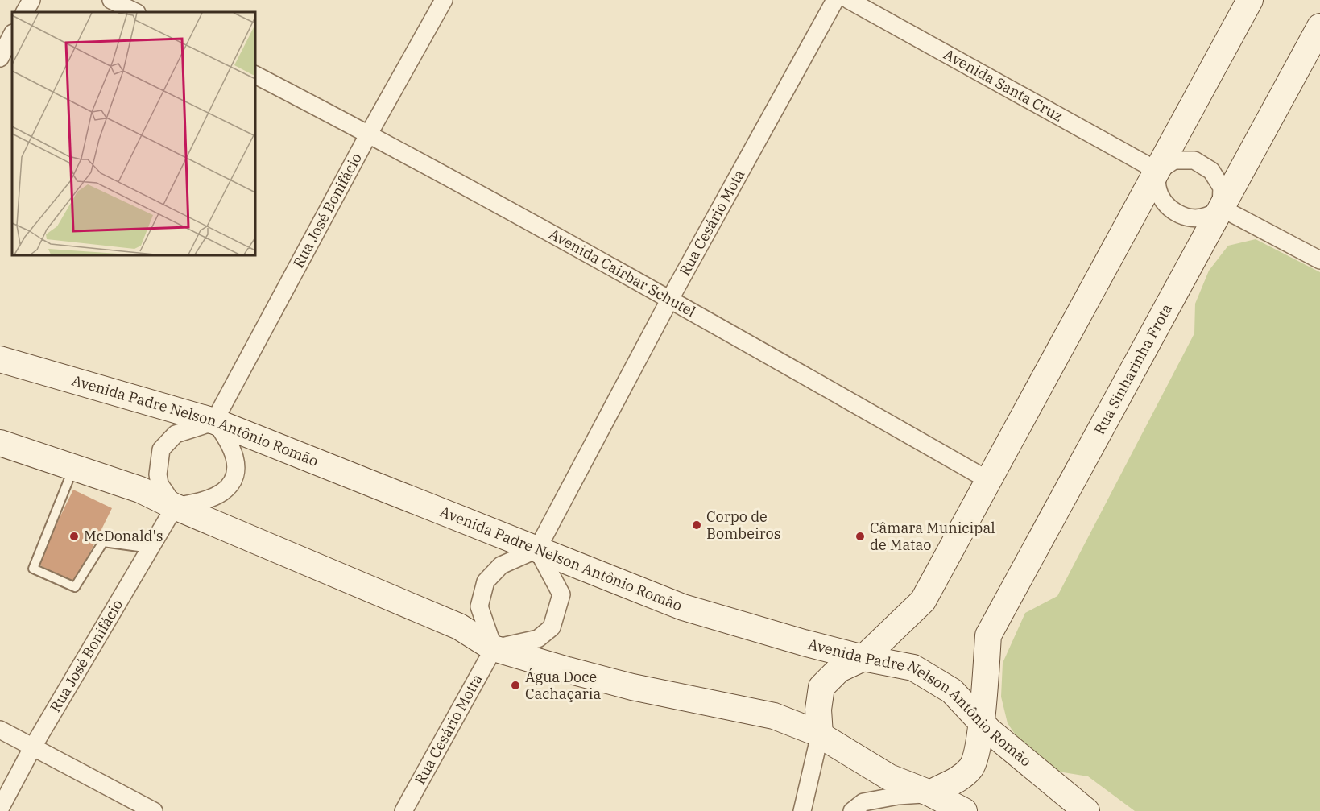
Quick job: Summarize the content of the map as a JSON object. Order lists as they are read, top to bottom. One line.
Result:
{"streets":{"main road":["Rua Sinharinha Frota","Avenida Padre Nelson Antônio Romão"],"street":["Avenida Santa Cruz","Rua José Bonifácio","Rua Cesário Mota","Avenida Cairbar Schutel","Rua Cesário Motta"]},"crossings":[["Avenida Santa Cruz","Rua Sinharinha Frota"],["Rua José Bonifácio","Avenida Cairbar Schutel"],["Rua José Bonifácio","Avenida Padre Nelson Antônio Romão"],["Rua Cesário Mota","Avenida Cairbar Schutel"],["Rua Cesário Mota","Avenida Padre Nelson Antônio Romão"],["Rua Cesário Mota","Rua Cesário Motta"],["Rua Sinharinha Frota","Avenida Padre Nelson Antônio Romão"],["Avenida Padre Nelson Antônio Romão","Rua Cesário Motta"]],"places":["Corpo de Bombeiros","McDonald's","Câmara Municipal de Matão","Água Doce Cachaçaria"]}
